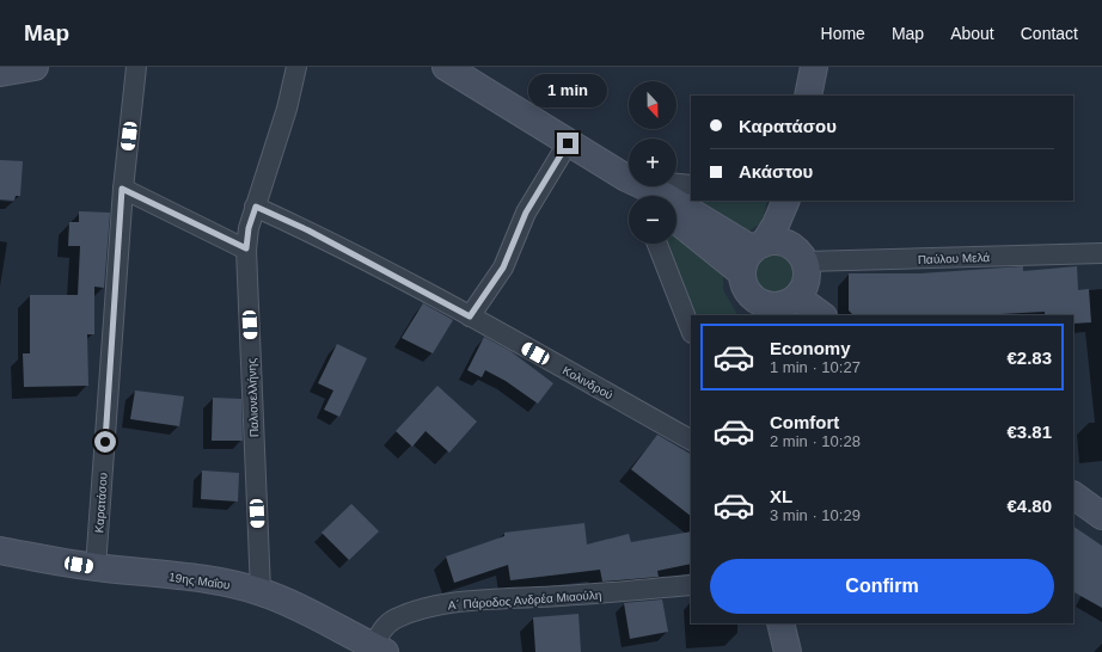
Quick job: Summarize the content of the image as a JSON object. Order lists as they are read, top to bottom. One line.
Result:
{"streets":{"main road":["19ης Μαΐου"],"street":["Παύλου Μελά","Κολινδρού","Παλιονελλήνης","Καρατάσου","Α΄ Πάροδος Ανδρέα Μιαούλη"]},"crossings":[["Κολινδρού","Παλιονελλήνης"],["Παλιονελλήνης","19ης Μαΐου"],["Καρατάσου","19ης Μαΐου"],["19ης Μαΐου","Α΄ Πάροδος Ανδρέα Μιαούλη"]],"north":"bottom","page":{"header":"Map","nav":["Home","Map","About","Contact"],"bubble":"1 min","map_buttons":["+","−"],"banner":["Καρατάσου","Ακάστου"],"list":[{"name":"Economy","note":"1 min · 10:27","value":"€2.83"},{"name":"Comfort","note":"2 min · 10:28","value":"€3.81"},{"name":"XL","note":"3 min · 10:29","value":"€4.80"}],"buttons":"Confirm"}}
